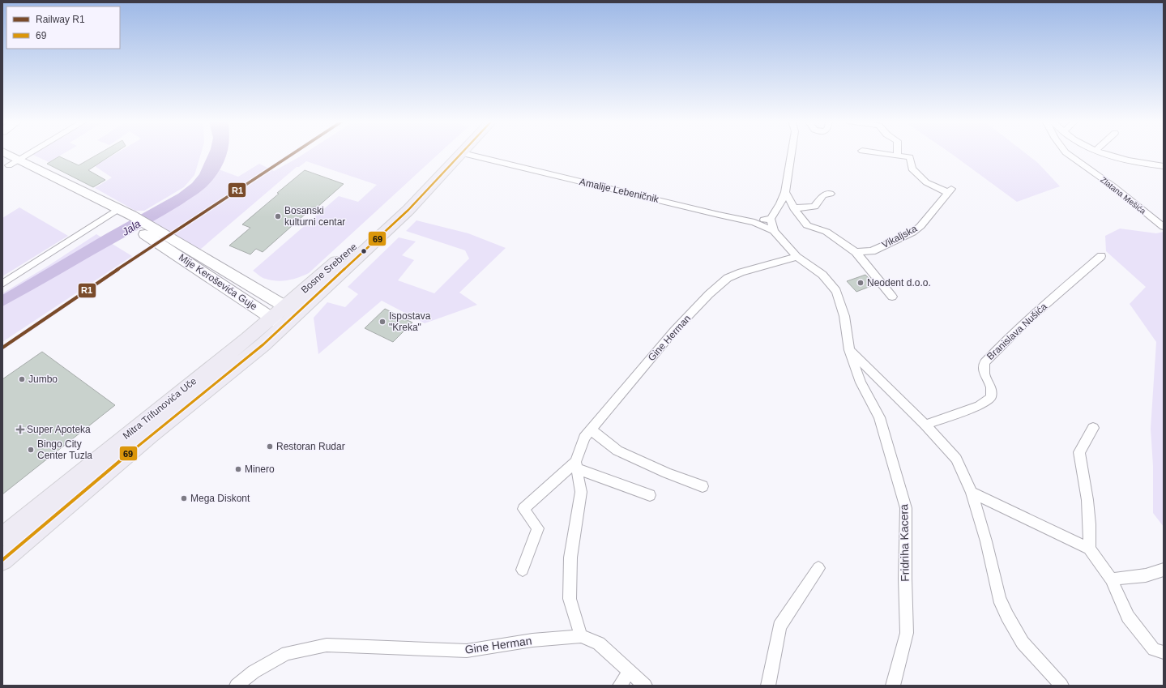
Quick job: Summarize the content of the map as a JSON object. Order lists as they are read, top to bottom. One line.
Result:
{"streets":{"main road":["Bosne Srebrene","Mije Keroševića Guje","Mitra Trifunovića Uče"],"street":["Amalije Lebeničnik","Zlatana Mešića","Vikaljska","Branislava Nušića","Gine Herman","Fridriha Kacera"]},"crossings":[["Amalije Lebeničnik","Bosne Srebrene"],["Amalije Lebeničnik","Fridriha Kacera"],["Bosne Srebrene","Mije Keroševića Guje"],["Bosne Srebrene","Mitra Trifunovića Uče"],["Mije Keroševića Guje","Mitra Trifunovića Uče"],["Gine Herman","Fridriha Kacera"]],"water":["Jala"],"places":{"other":["Bosanski kulturni centar","Neodent d.o.o.","Ispostava \"Kreka\"","Jumbo","Restoran Rudar","Bingo City Center Tuzla","Minero","Mega Diskont"],"health":["Super Apoteka"]},"lines":["rail line R1","transit line 69"],"legend":["Railway R1","69"]}
